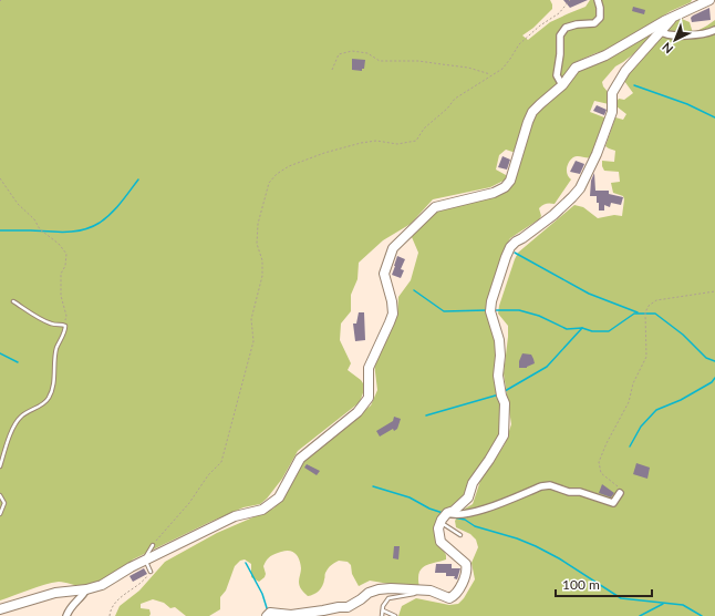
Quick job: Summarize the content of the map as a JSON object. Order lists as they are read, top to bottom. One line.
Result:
{"scale_bar":"100 m","north":"bottom left"}
